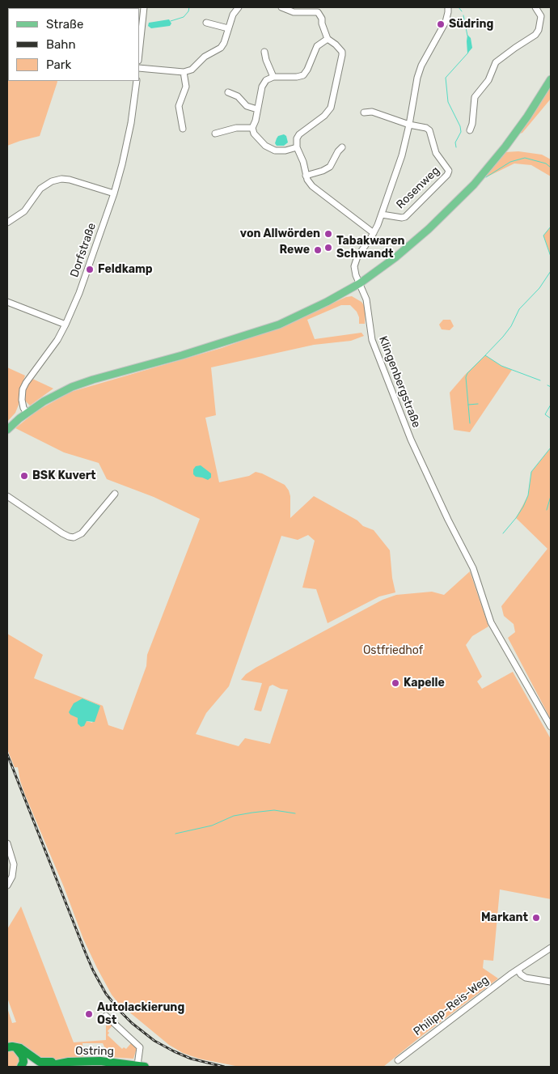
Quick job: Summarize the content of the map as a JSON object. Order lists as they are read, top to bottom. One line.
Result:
{"streets":{"highway":["Ostring"],"street":["Rosenweg","Dorfstraße","Klingenbergstraße","Philipp-Reis-Weg"]},"crossings":[["Rosenweg","Klingenbergstraße"]],"parks":["Ostfriedhof"],"places":["Südring","von Allwörden","Tabakwaren Schwandt","Rewe","Feldkamp","BSK Kuvert","Kapelle","Markant","Autolackierung Ost"],"legend":["Straße","Bahn","Park"]}
